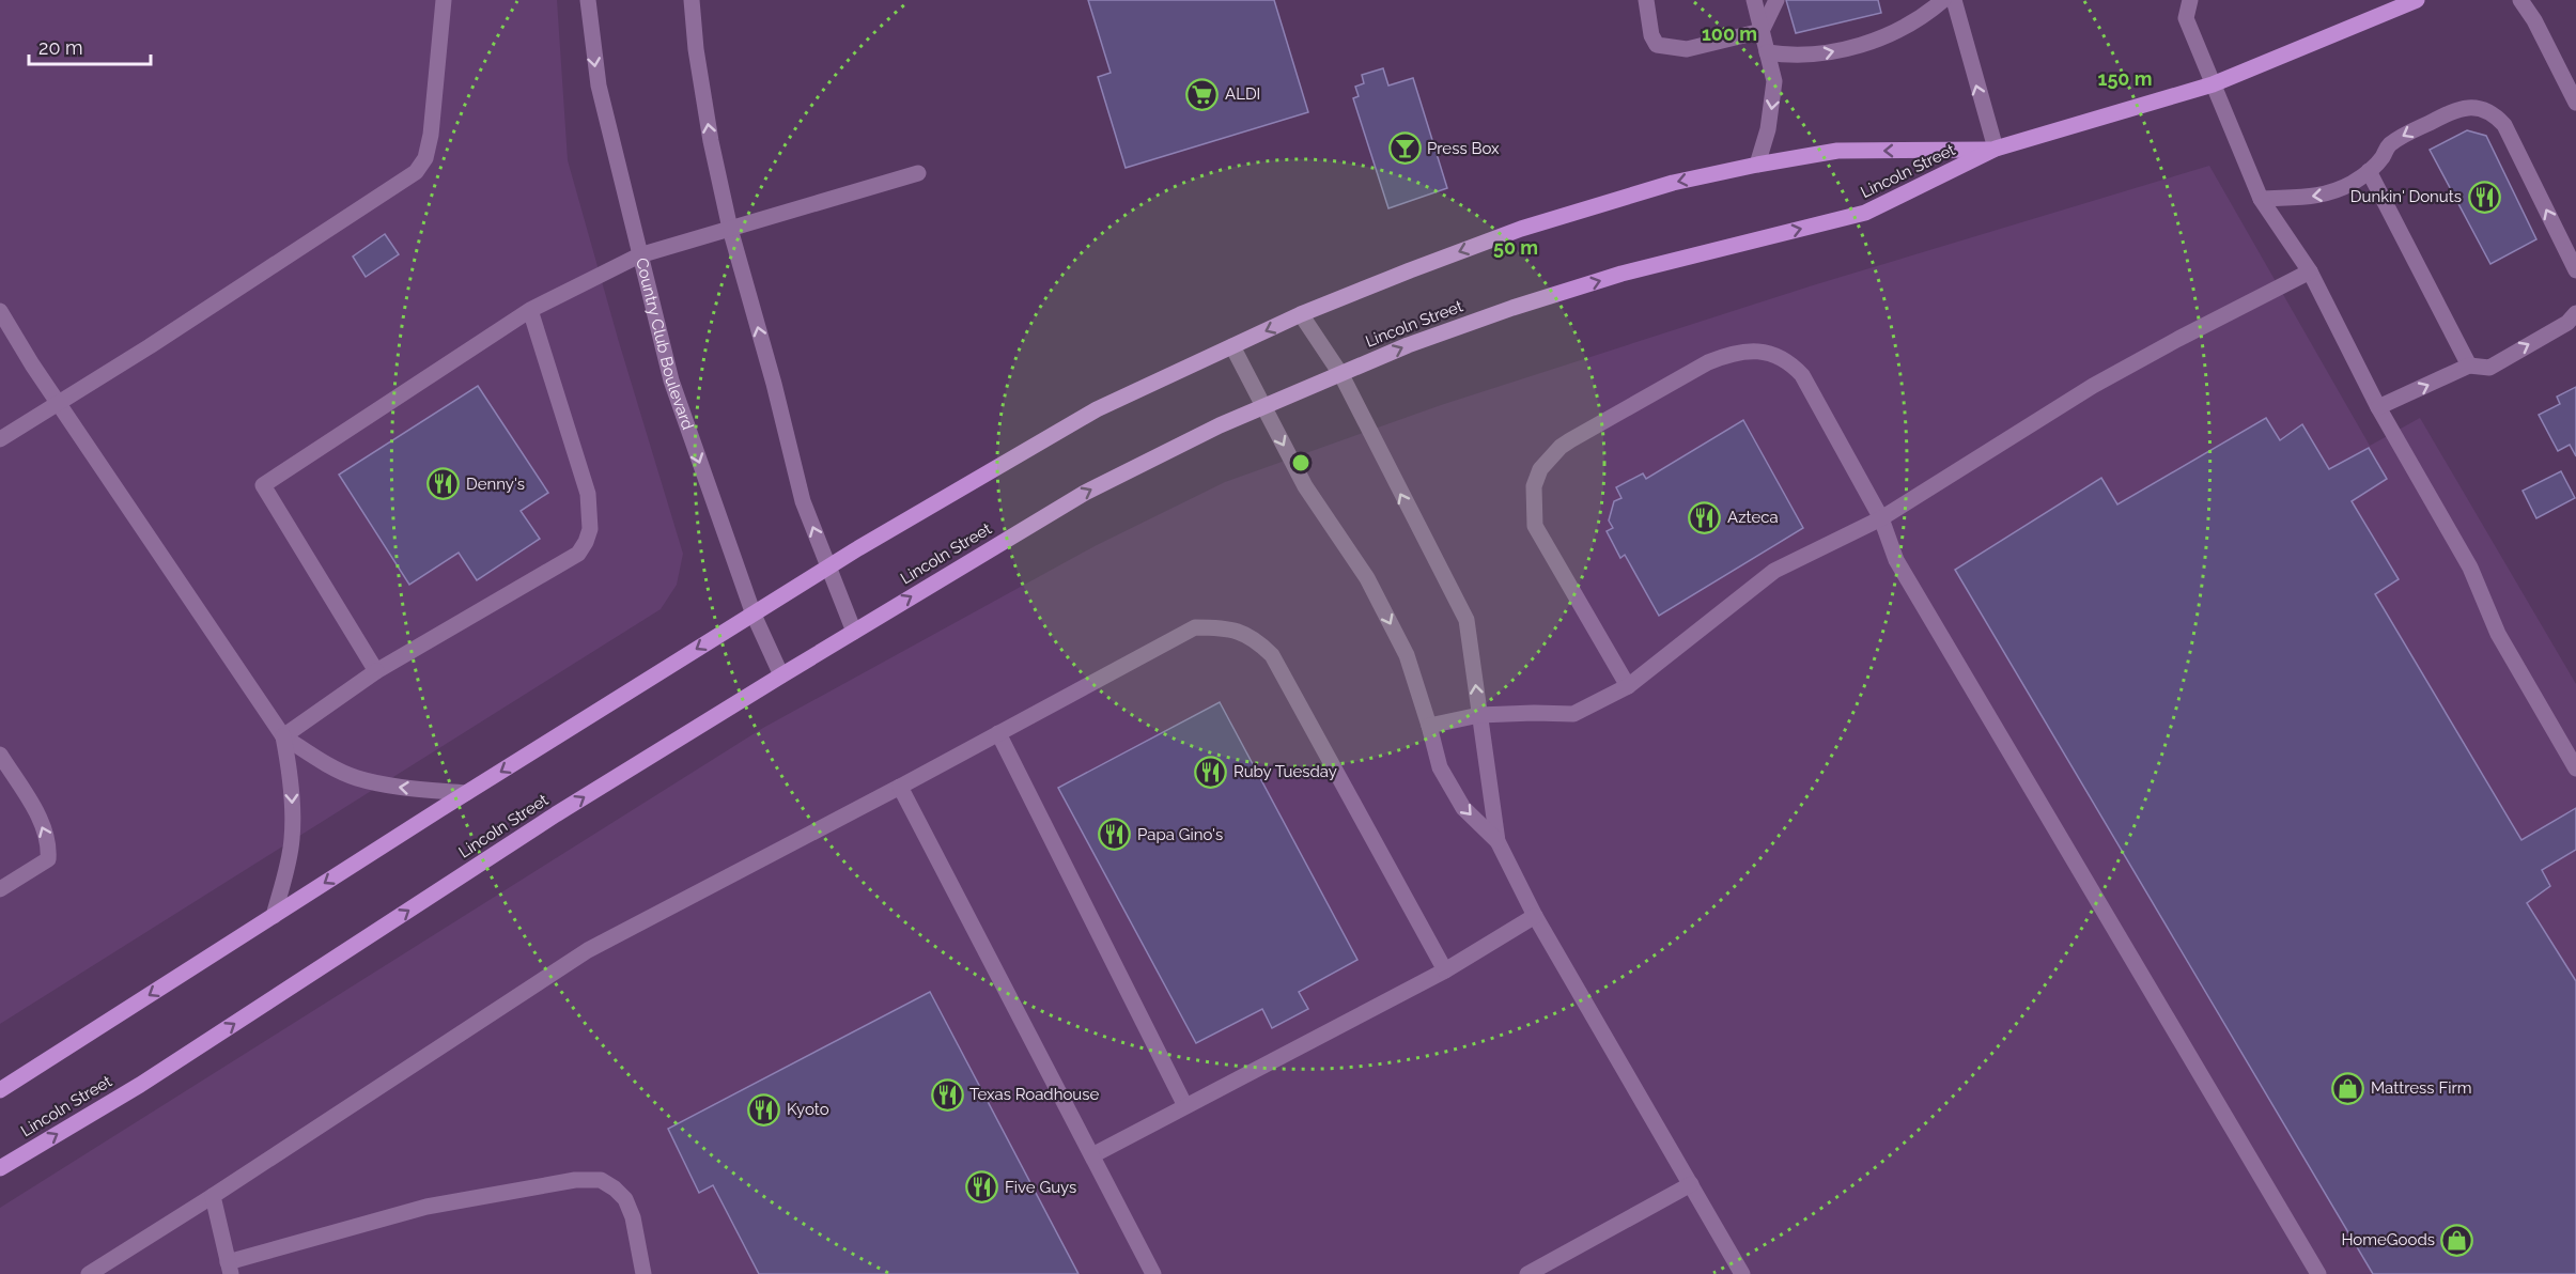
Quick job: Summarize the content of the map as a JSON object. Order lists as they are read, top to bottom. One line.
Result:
{"streets":{"main road":["Lincoln Street"],"street":["Country Club Boulevard"]},"crossings":[["Lincoln Street","Country Club Boulevard"]],"places":{"supermarket":["ALDI"],"bar":["Press Box"],"restaurant":["Dunkin' Donuts","Denny's","Azteca","Ruby Tuesday","Papa Gino's","Texas Roadhouse","Kyoto","Five Guys"],"shop":["Mattress Firm","HomeGoods"]},"scale_bar":"20 m","rings":["100 m","150 m","50 m"]}
